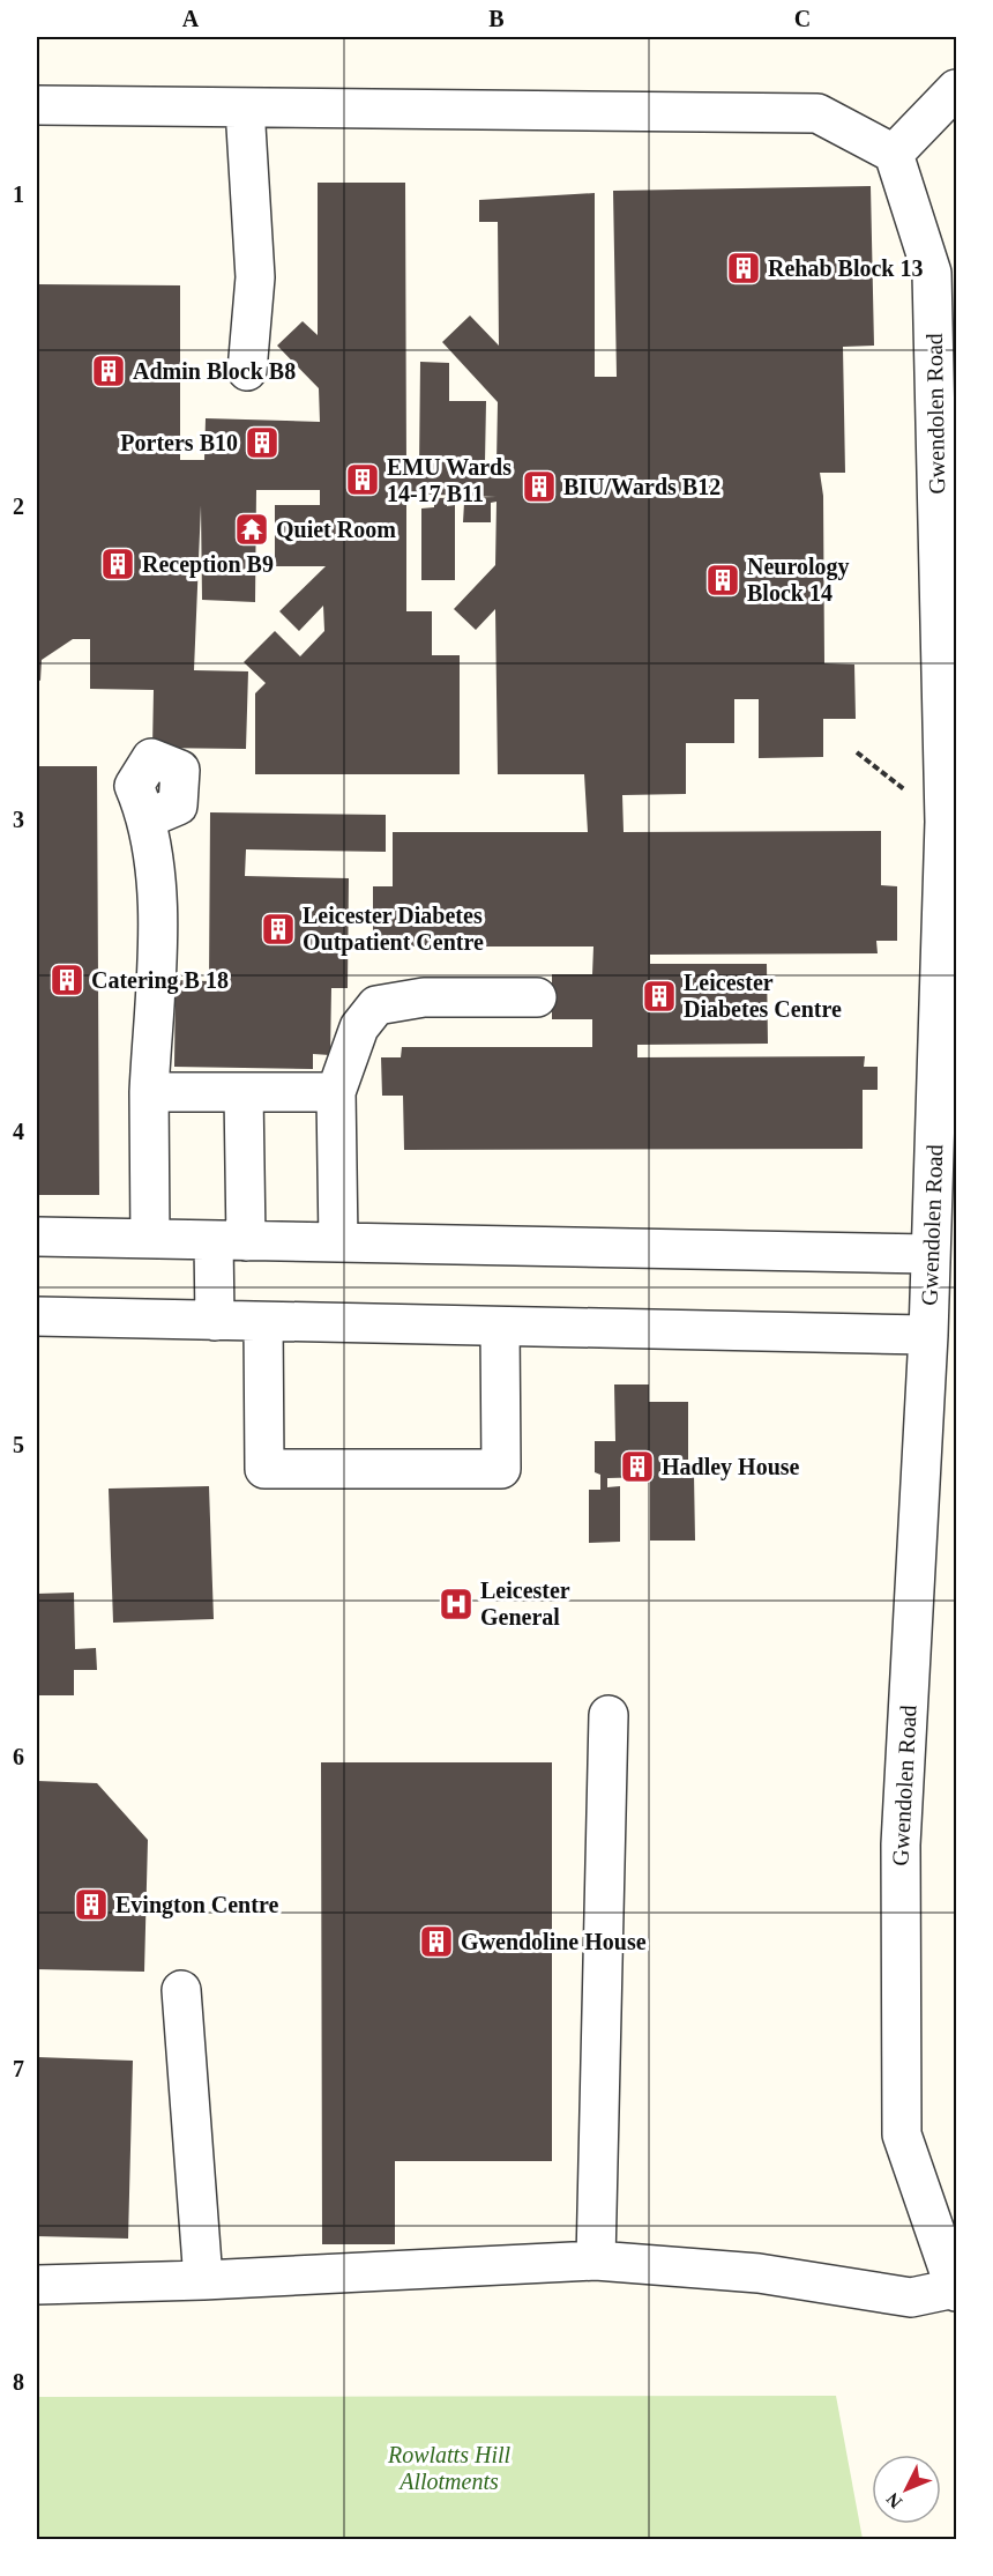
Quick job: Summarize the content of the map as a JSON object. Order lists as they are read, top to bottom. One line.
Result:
{"streets":{"street":["Gwendolen Road"]},"parks":["Rowlatts Hill Allotments"],"places":{"building":["Rehab Block 13","Admin Block B8","Porters B10","EMU Wards 14-17 B11","BIU/Wards B12","Reception B9","Neurology Block 14","Leicester Diabetes Outpatient Centre","Catering B 18","Leicester Diabetes Centre","Hadley House","Evington Centre","Gwendoline House"],"temple":["Quiet Room"],"hospital":["Leicester General"]},"north":"bottom left","grid":{"columns":["A","B","C"],"rows":["1","2","3","4","5","6","7","8"]}}
